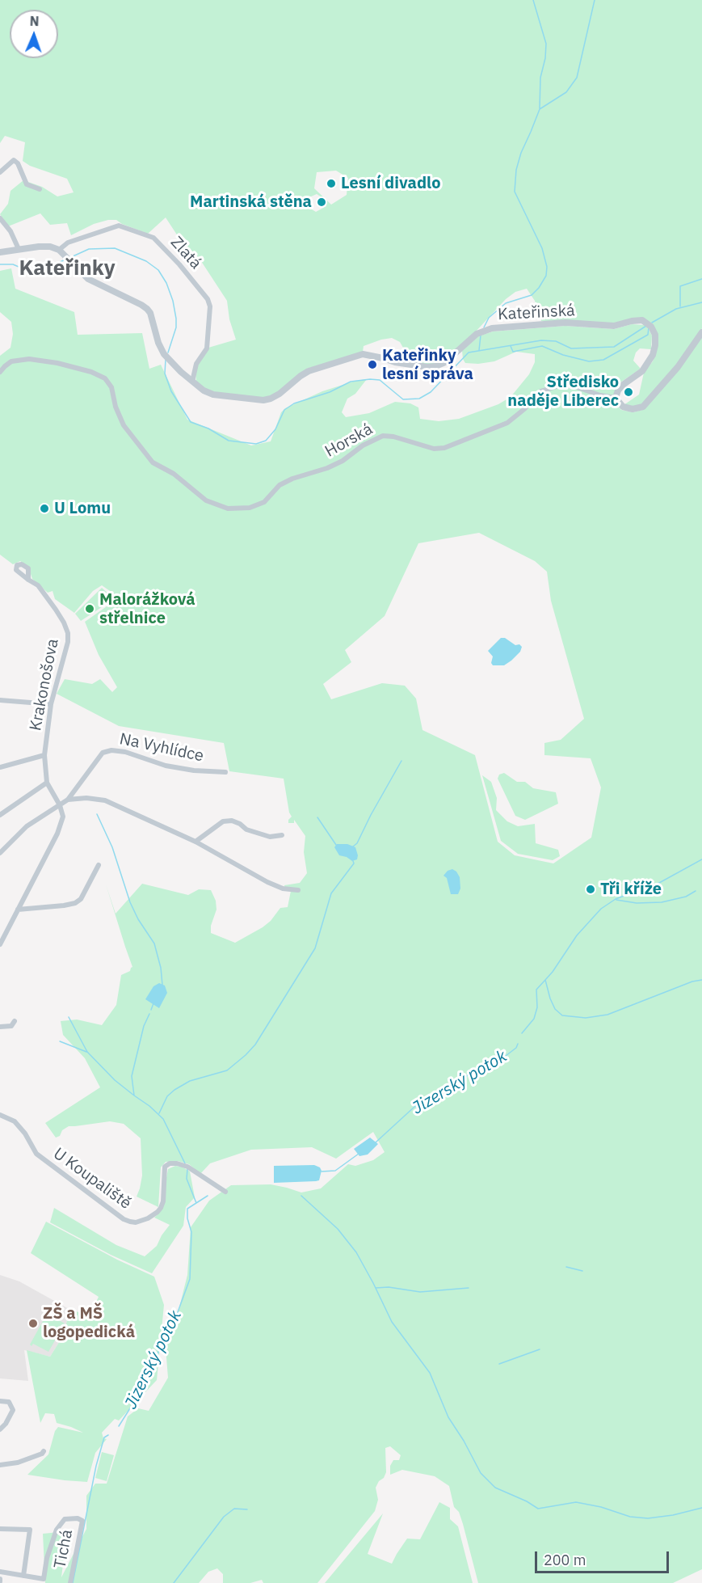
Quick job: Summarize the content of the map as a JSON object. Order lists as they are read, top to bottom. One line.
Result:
{"streets":{"street":["Zlatá","Kateřinská","Horská","Krakonošova","Na Vyhlídce","U Koupaliště","Tichá"]},"crossings":[["Zlatá","Kateřinská"],["Kateřinská","Horská"],["Krakonošova","Na Vyhlídce"]],"districts":["Kateřinky"],"water":["Jizerský potok"],"places":["Lesní divadlo","Martinská stěna","Kateřinky lesní správa","Středisko naděje Liberec","U Lomu","Malorážková střelnice","Tři kříže","ZŠ a MŠ logopedická"],"scale_bar":"200 m","north":"top"}
